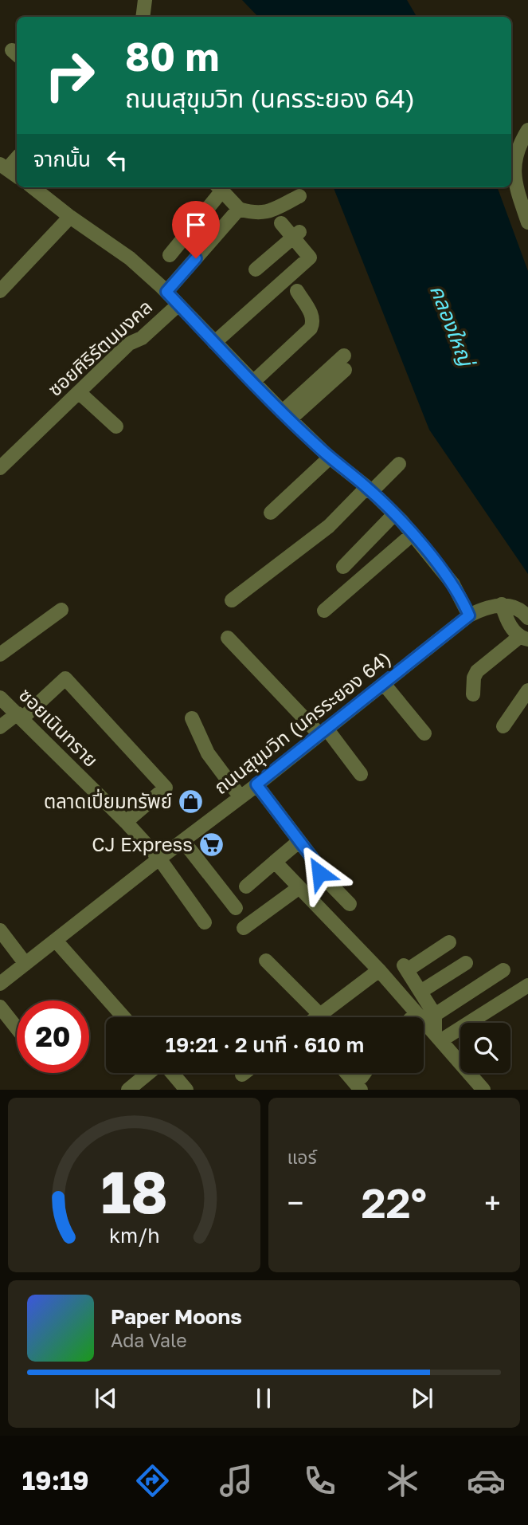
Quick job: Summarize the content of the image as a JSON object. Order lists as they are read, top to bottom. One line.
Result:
{"streets":{"street":["ซอยศิริรัตนมงคล","ถนนสุขุมวิท (นครระยอง 64)","ซอยเนินทราย"]},"crossings":[["ถนนสุขุมวิท (นครระยอง 64)","ซอยเนินทราย"]],"water":["คลองใหญ่"],"places":{"shop":["ตลาดเปี่ยมทรัพย์"],"supermarket":["CJ Express"]},"page":{"turn":["80 m","ถนนสุขุมวิท (นครระยอง 64)"],"then":"จากนั้น","limit":"20","trip":"19:21 · 2 นาที · 610 m","tile":"แอร์","heat":["−","22°","+"],"song":["Paper Moons","Ada Vale"],"tabs":"19:19","gauge":["18","km/h"]}}
